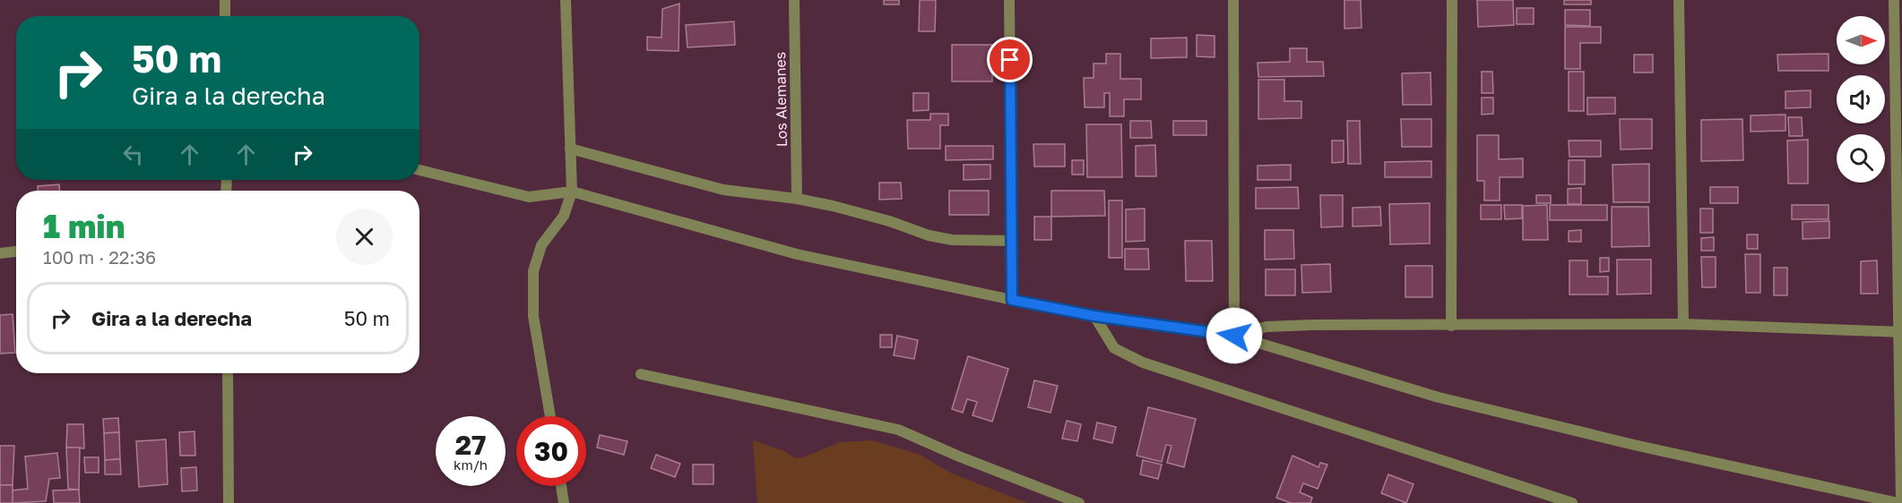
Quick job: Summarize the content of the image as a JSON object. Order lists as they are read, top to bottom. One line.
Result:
{"streets":{"street":["Los Alemanes"]},"north":"right","page":{"turn":["50 m","Gira a la derecha"],"heading":["1 min","100 m · 22:36"],"list":[{"name":"Gira a la derecha","value":"50 m"}],"speed":"27 km/h","limit":"30"}}
